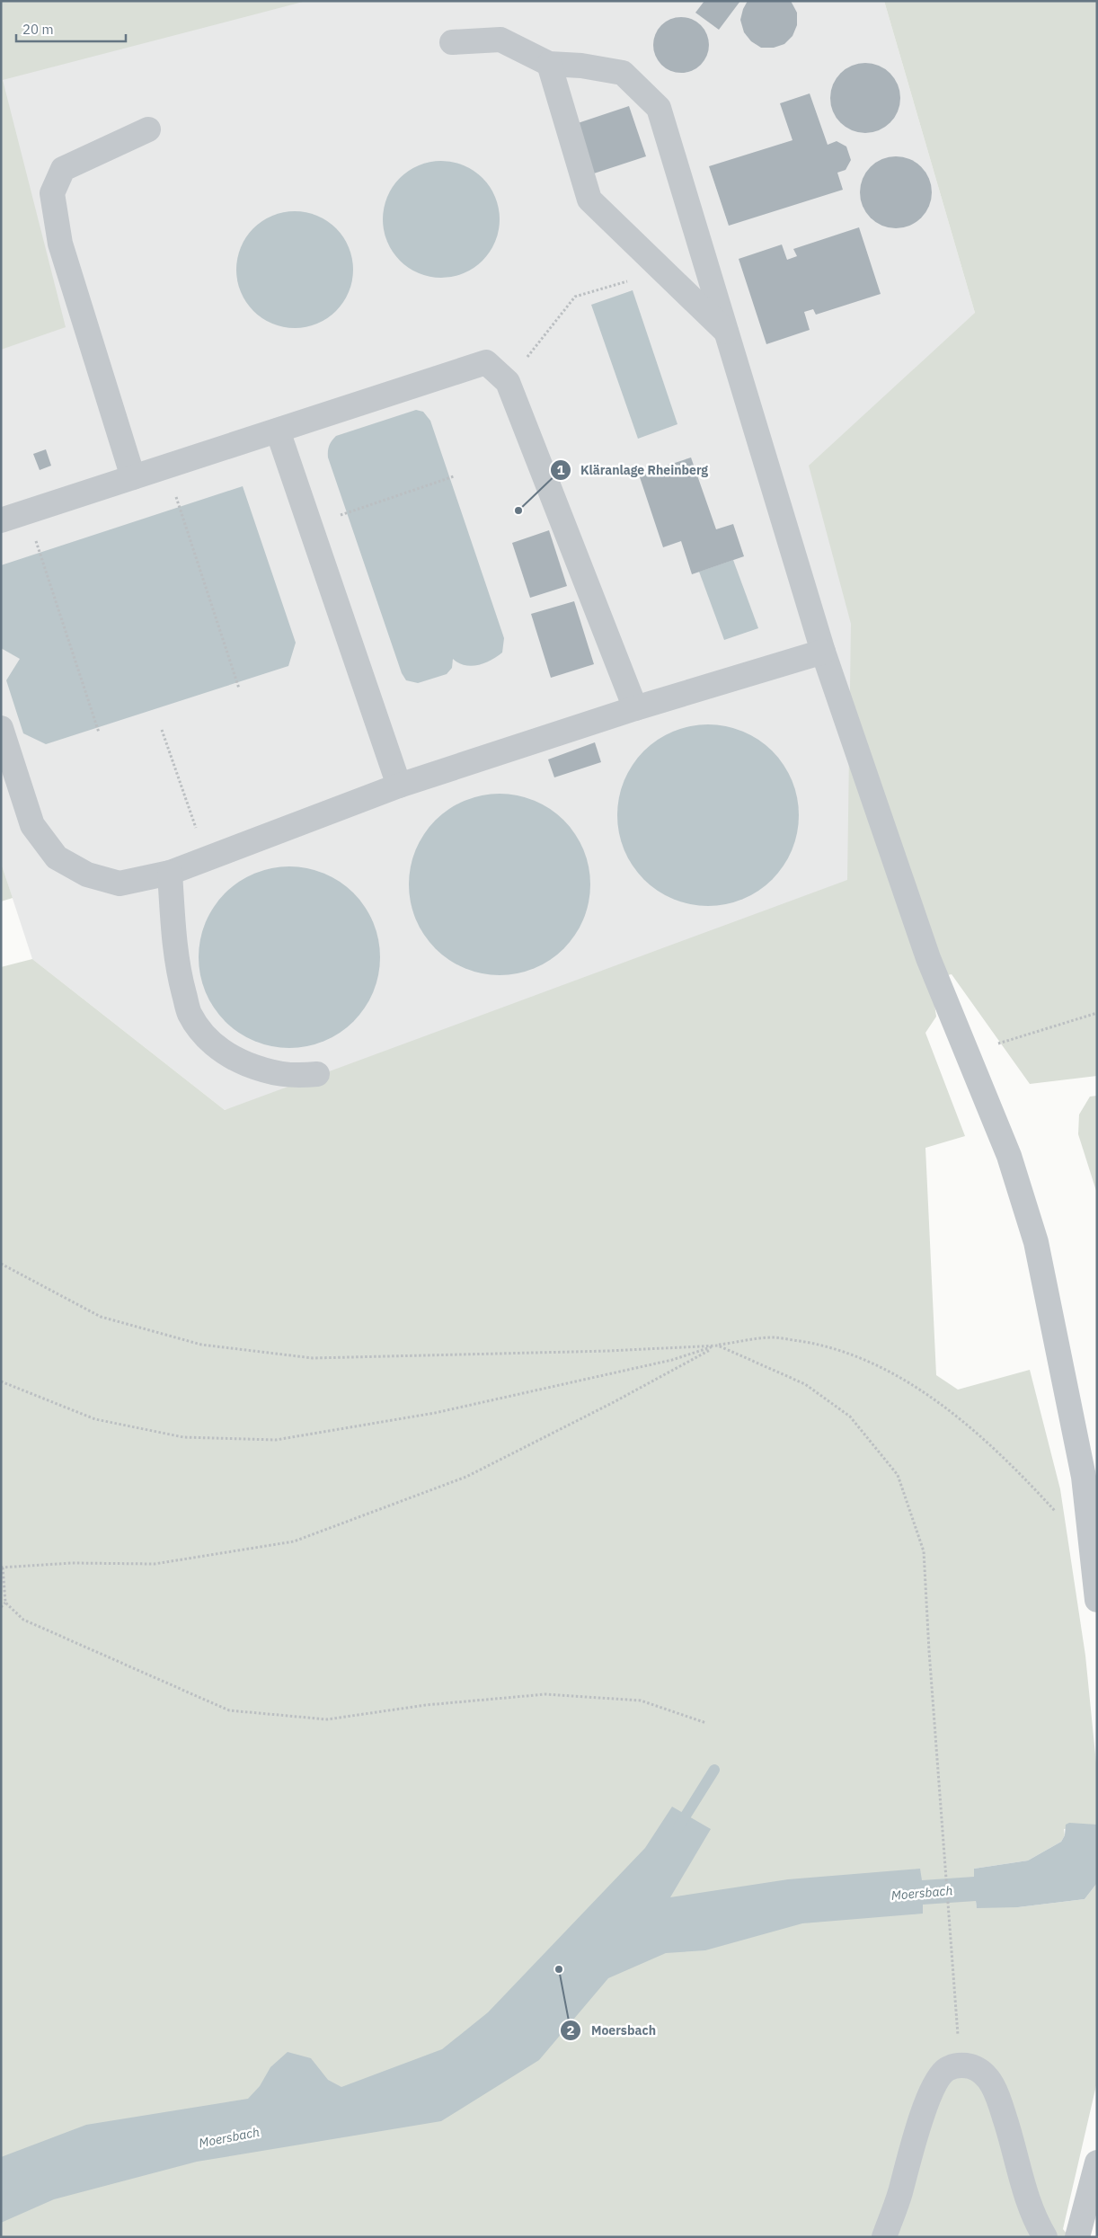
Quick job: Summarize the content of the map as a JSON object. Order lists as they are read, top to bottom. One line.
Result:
{"water":["Moersbach"],"places":["Kläranlage Rheinberg","Moersbach"],"scale_bar":"20 m"}
